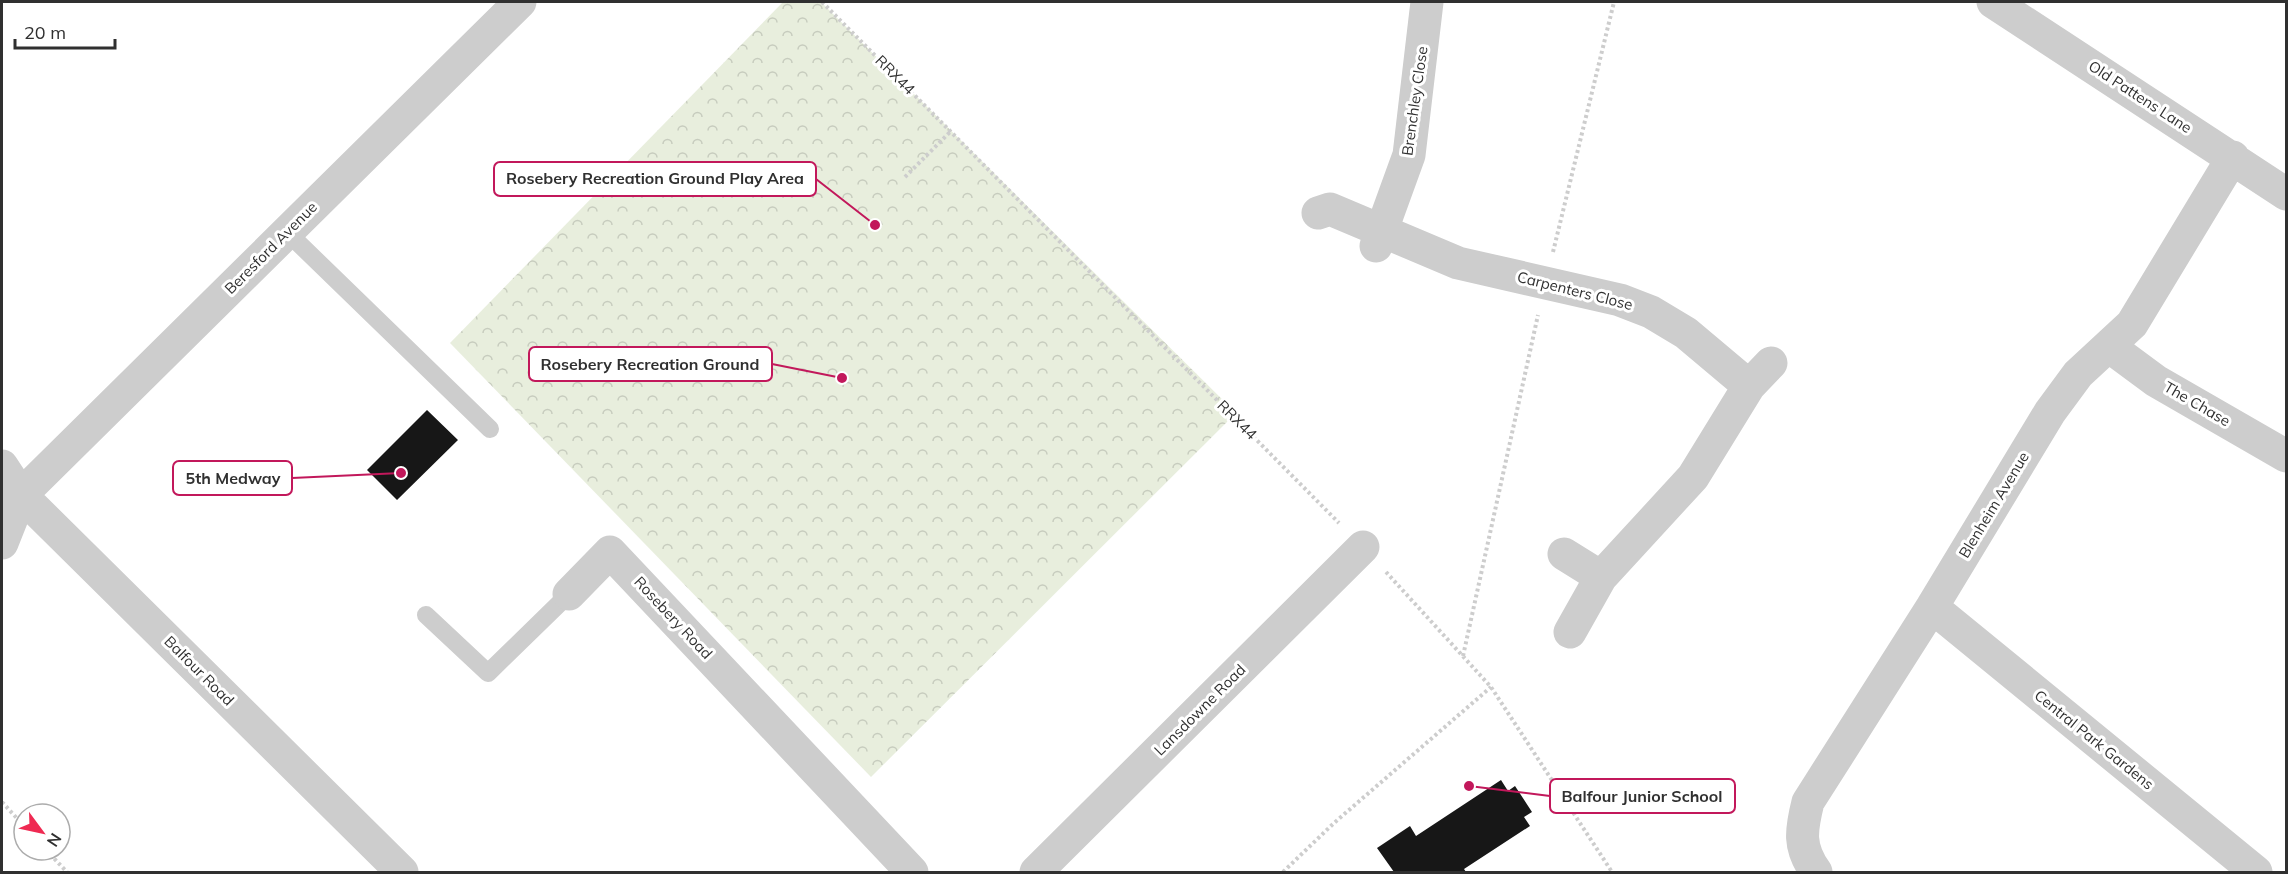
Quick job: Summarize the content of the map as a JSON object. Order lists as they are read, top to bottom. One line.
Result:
{"streets":{"street":["Old Pattens Lane","Brenchley Close","Beresford Avenue","Carpenters Close","The Chase","Blenheim Avenue","Rosebery Road","Balfour Road","Lansdowne Road","Central Park Gardens"],"path":["RRX44"]},"crossings":[["RRX44","Lansdowne Road"],["Old Pattens Lane","Blenheim Avenue"],["Brenchley Close","Carpenters Close"],["Beresford Avenue","Balfour Road"],["The Chase","Blenheim Avenue"],["Blenheim Avenue","Central Park Gardens"]],"places":["Rosebery Recreation Ground Play Area","Rosebery Recreation Ground","5th Medway","Balfour Junior School"],"scale_bar":"20 m","north":"bottom right"}
